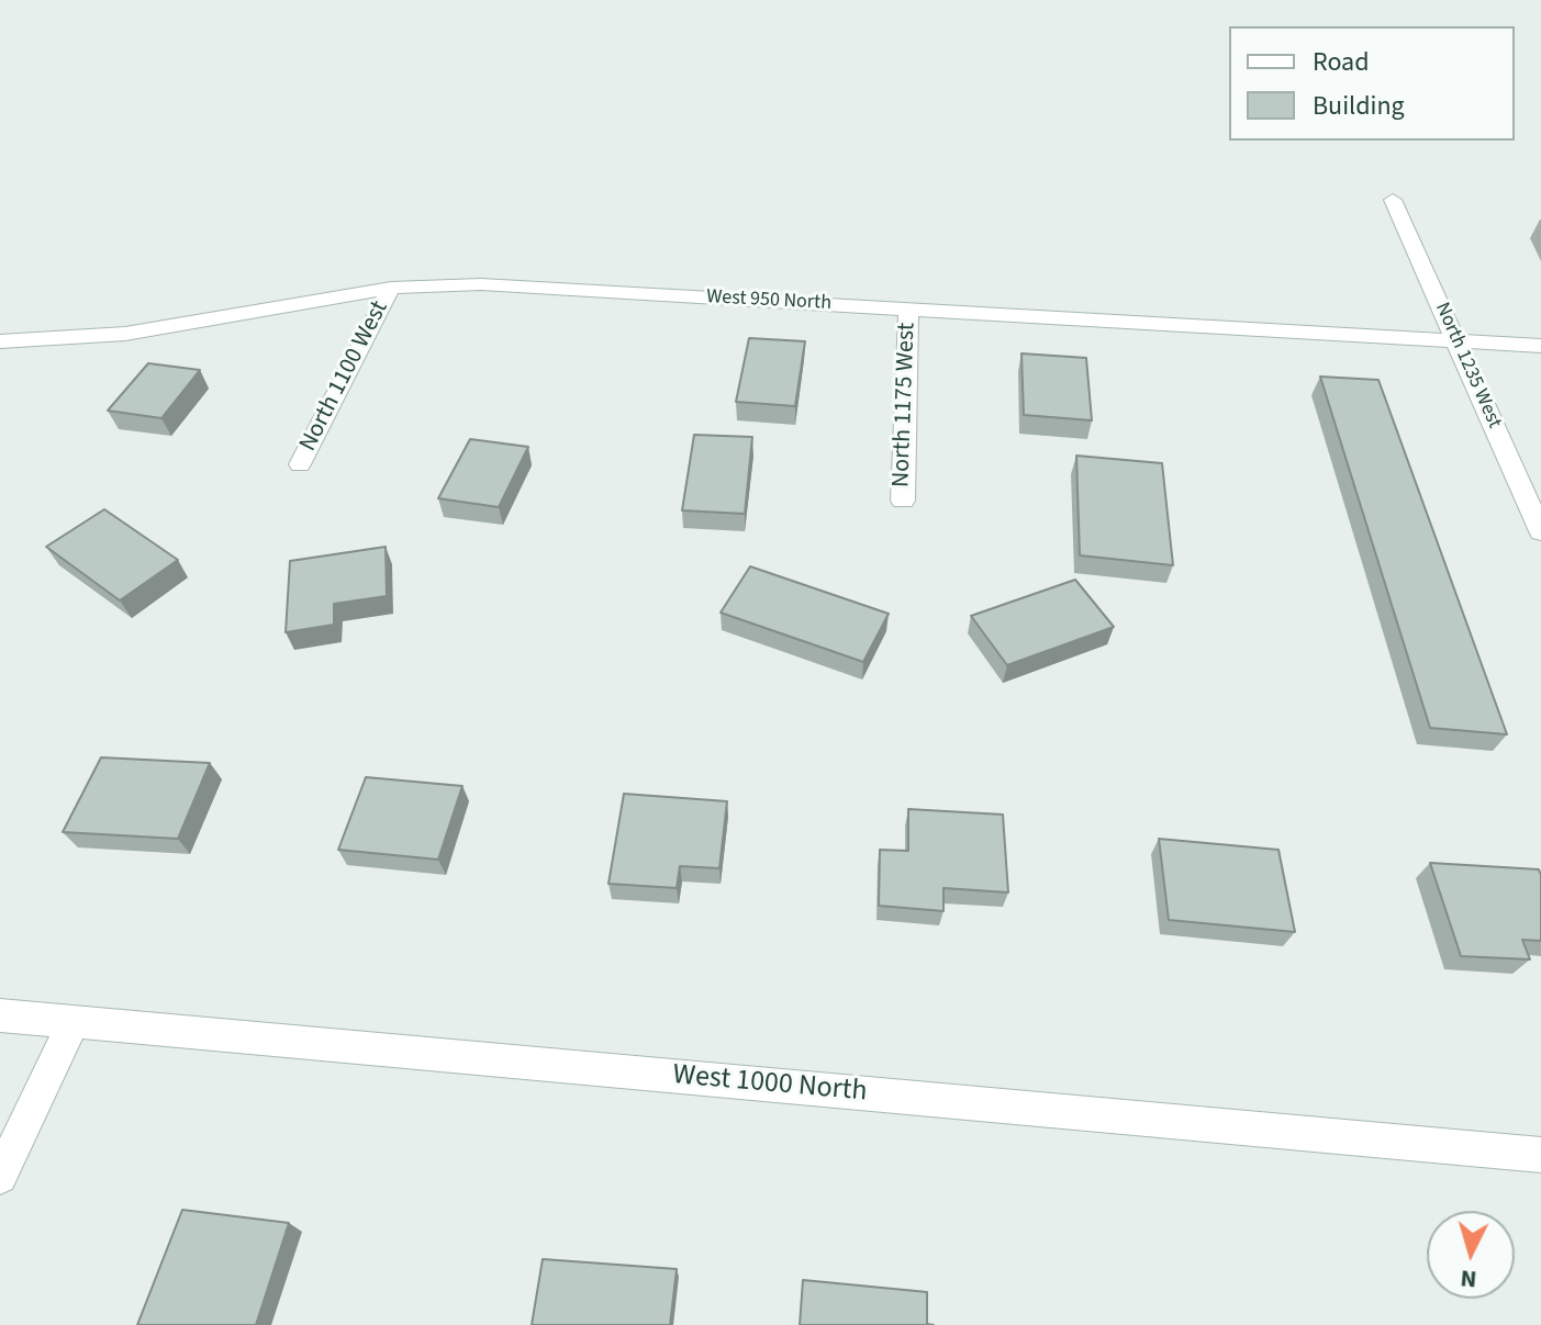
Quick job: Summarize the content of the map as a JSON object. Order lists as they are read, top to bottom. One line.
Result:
{"streets":{"street":["West 950 North","North 1235 West","North 1100 West","North 1175 West","West 1000 North"]},"crossings":[["West 950 North","North 1235 West"],["West 950 North","North 1100 West"],["West 950 North","North 1175 West"]],"legend":["Road","Building"],"north":"bottom"}
